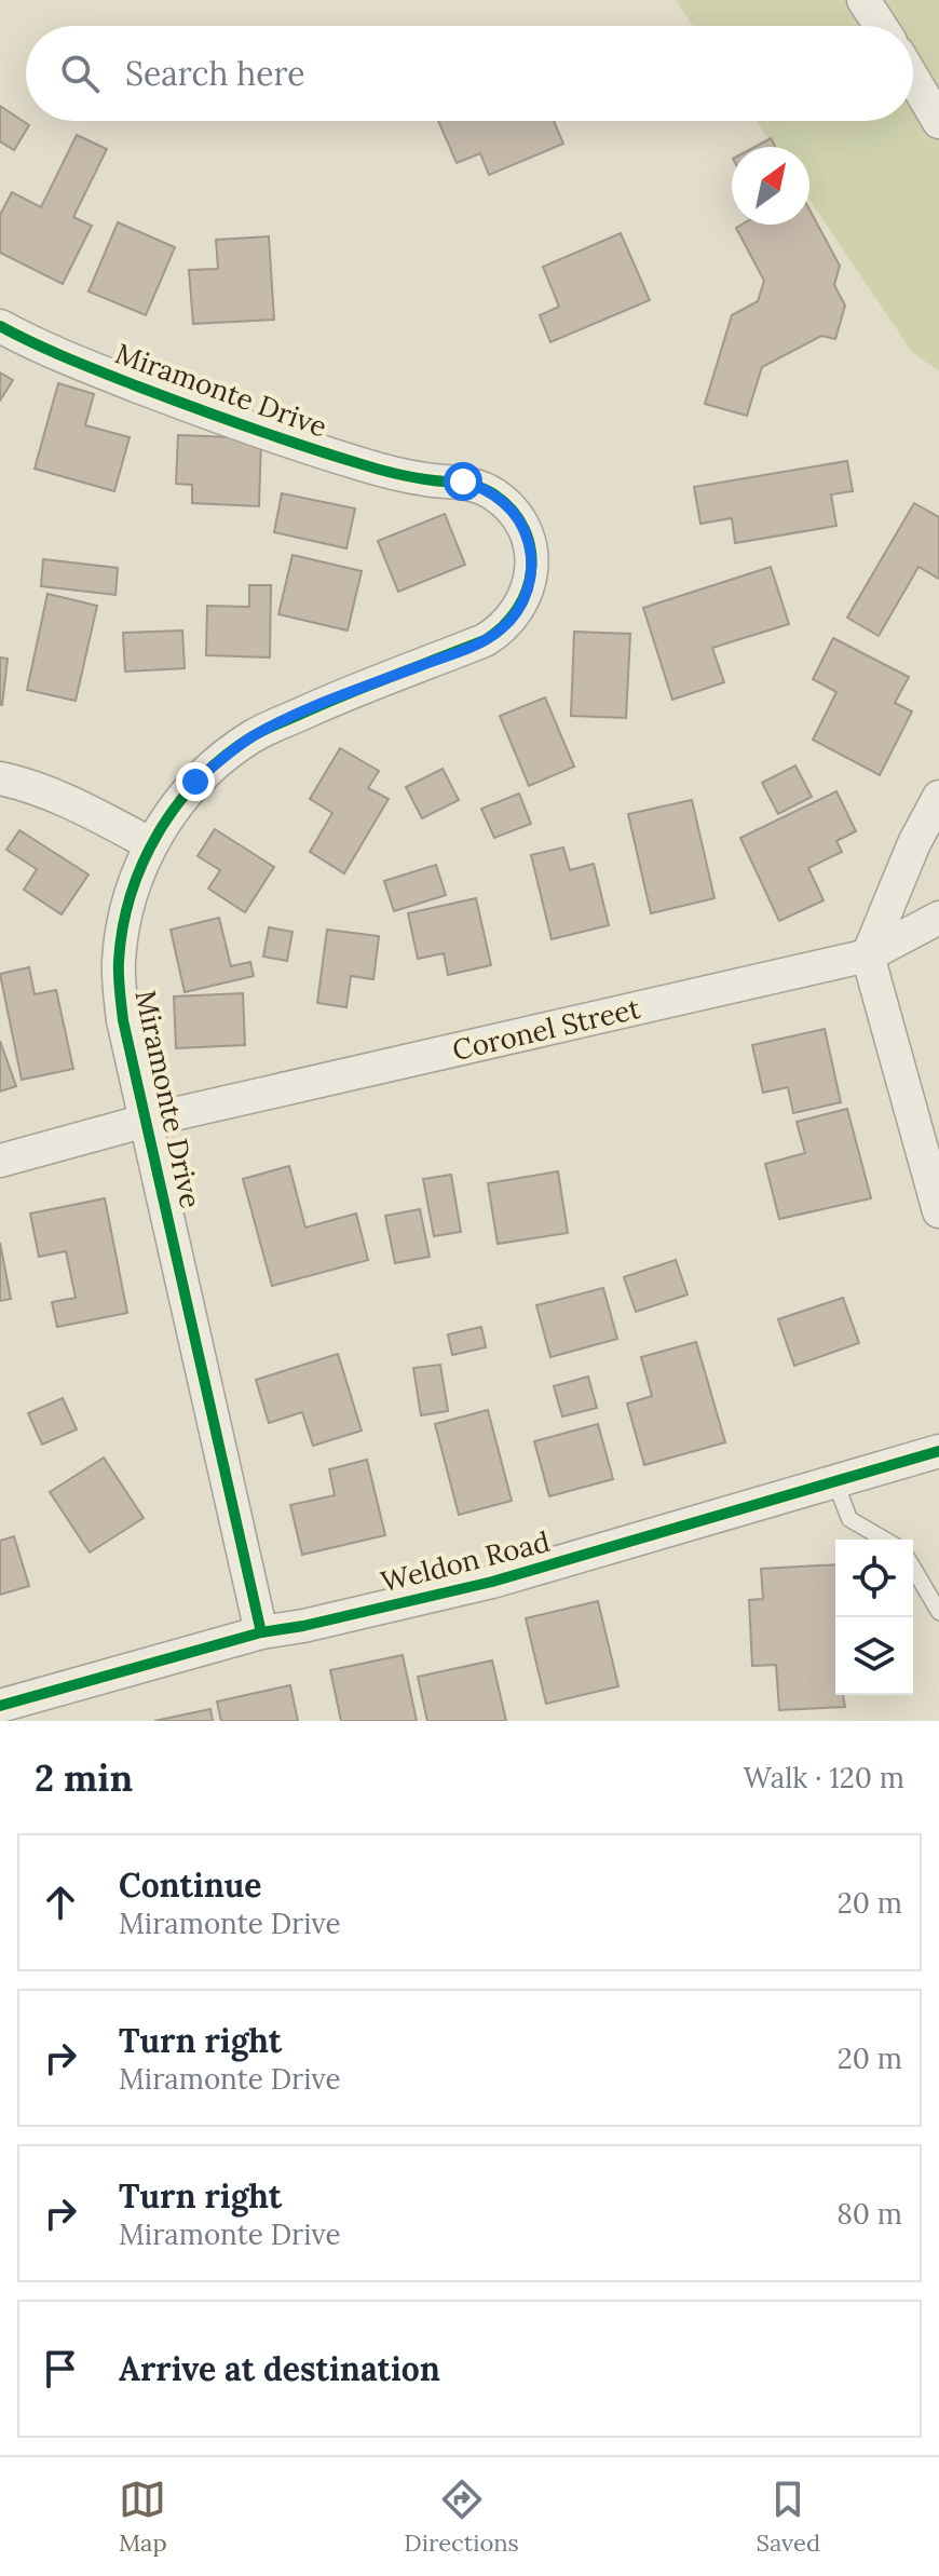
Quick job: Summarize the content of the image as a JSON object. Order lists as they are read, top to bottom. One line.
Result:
{"streets":{"street":["Miramonte Drive","Coronel Street","Weldon Road"]},"crossings":[["Miramonte Drive","Coronel Street"],["Miramonte Drive","Weldon Road"]],"north":"top right","page":{"search":"Search here","heading":["2 min","Walk · 120 m"],"list":[["Continue","Miramonte Drive","20 m"],["Turn right","Miramonte Drive","20 m"],["Turn right","Miramonte Drive","80 m"],"Arrive at destination"],"nav":["Map","Directions","Saved"]}}
